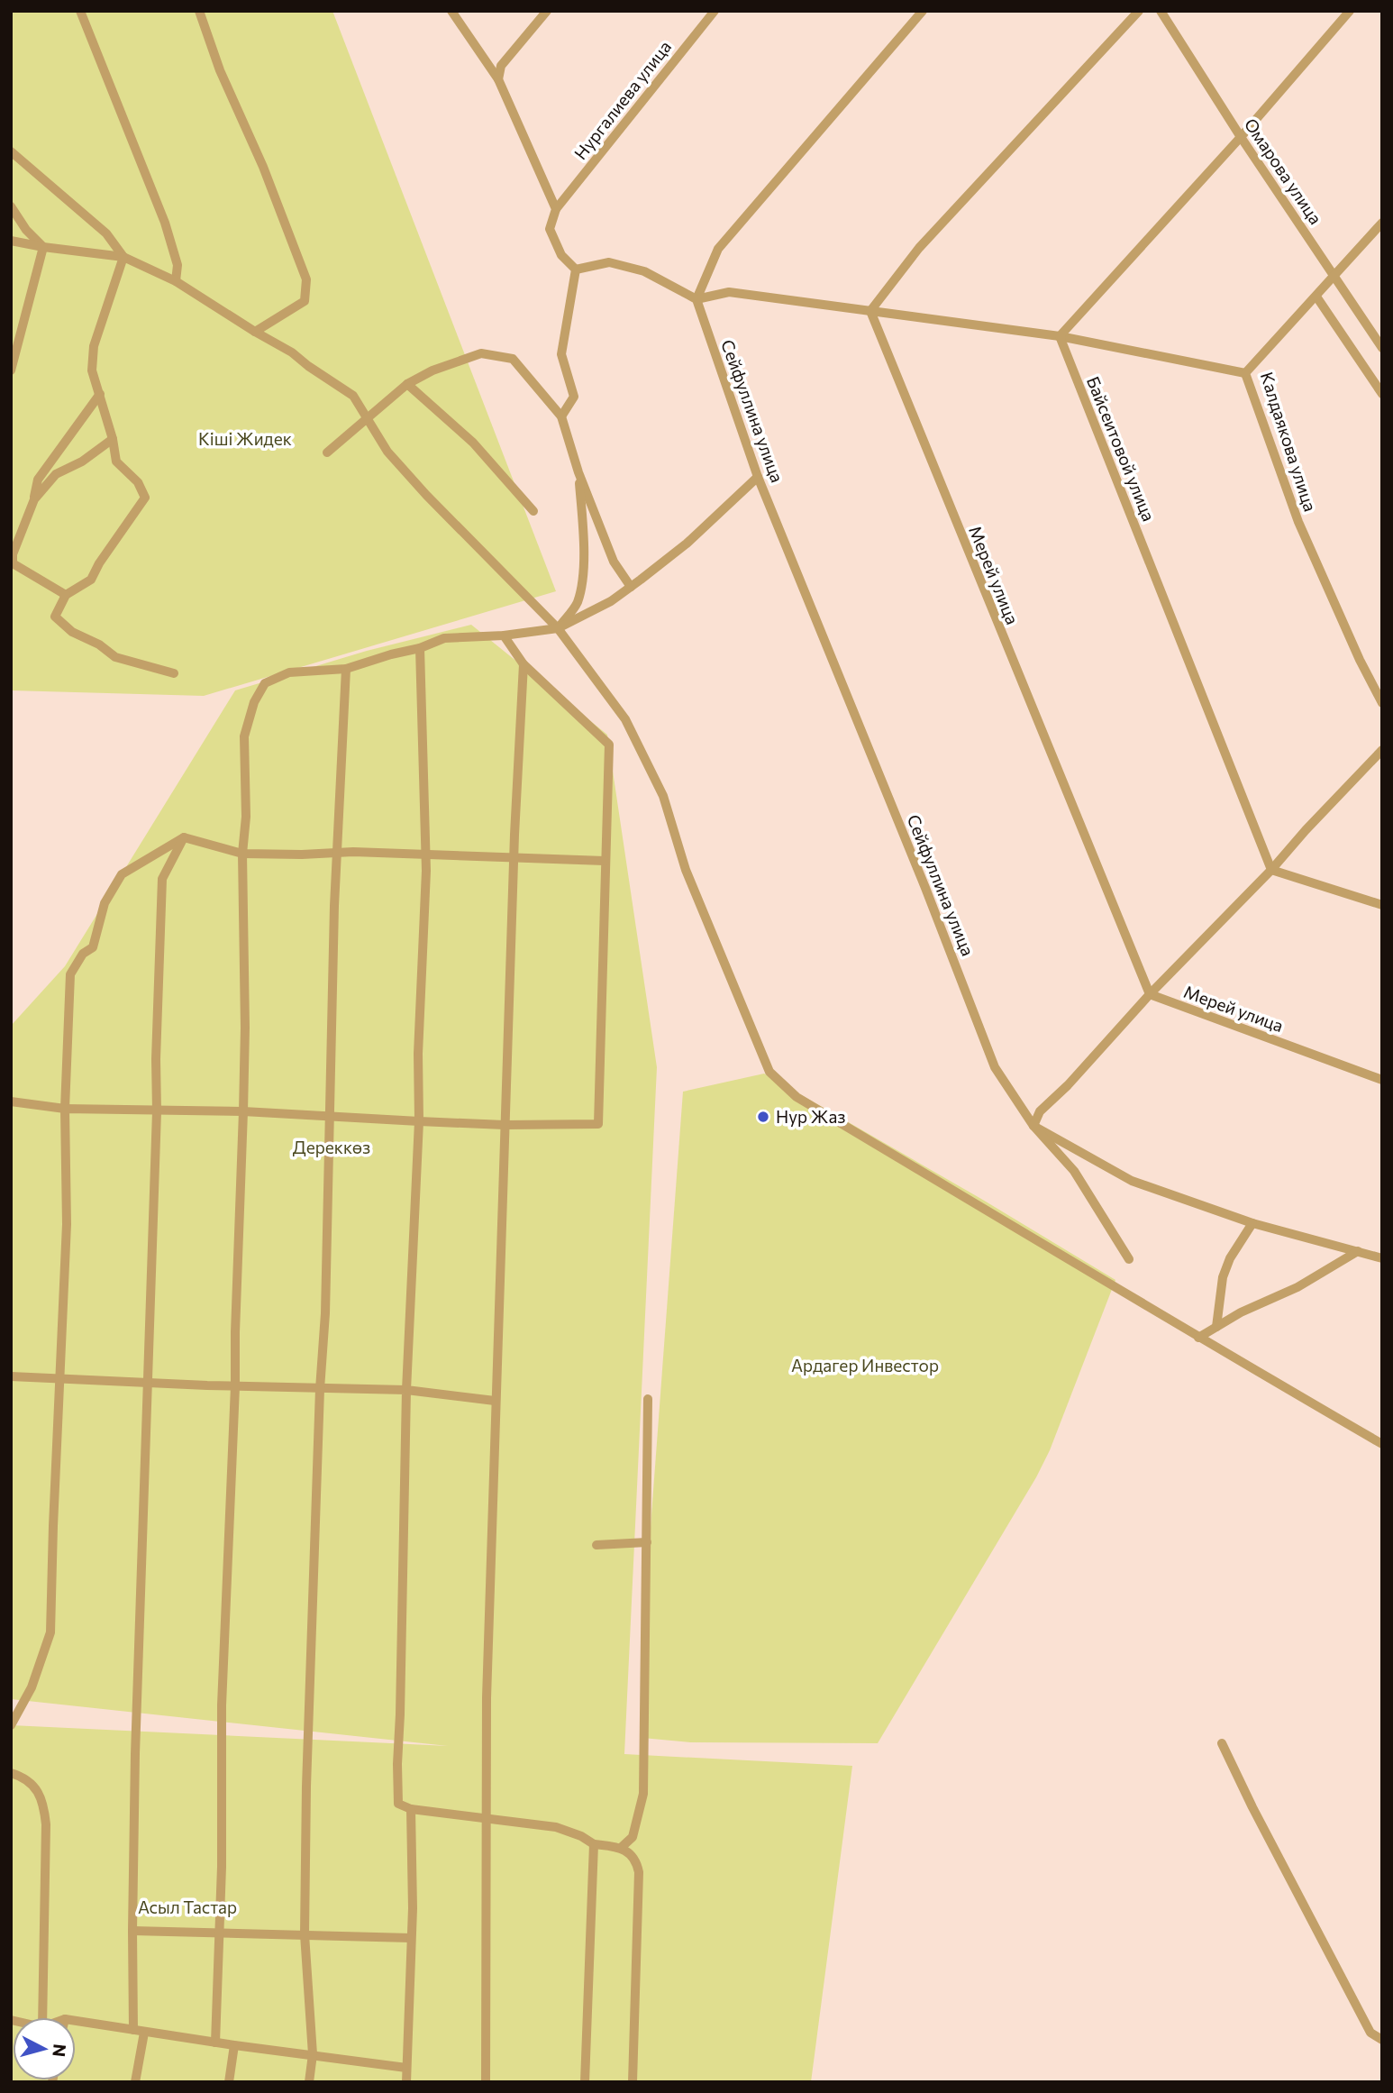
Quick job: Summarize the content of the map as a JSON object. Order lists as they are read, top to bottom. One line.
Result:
{"streets":{"street":["Нургалиева улица","Омарова улица","Сейфуллина улица","Калдаякова улица","Байсеитовой улица","Мерей улица"]},"crossings":[["Омарова улица","Калдаякова улица"]],"parks":["Кіші Жидек","Дереккөз","Ардагер Инвестор","Асыл Тастар"],"places":["Нур Жаз"],"north":"right"}
